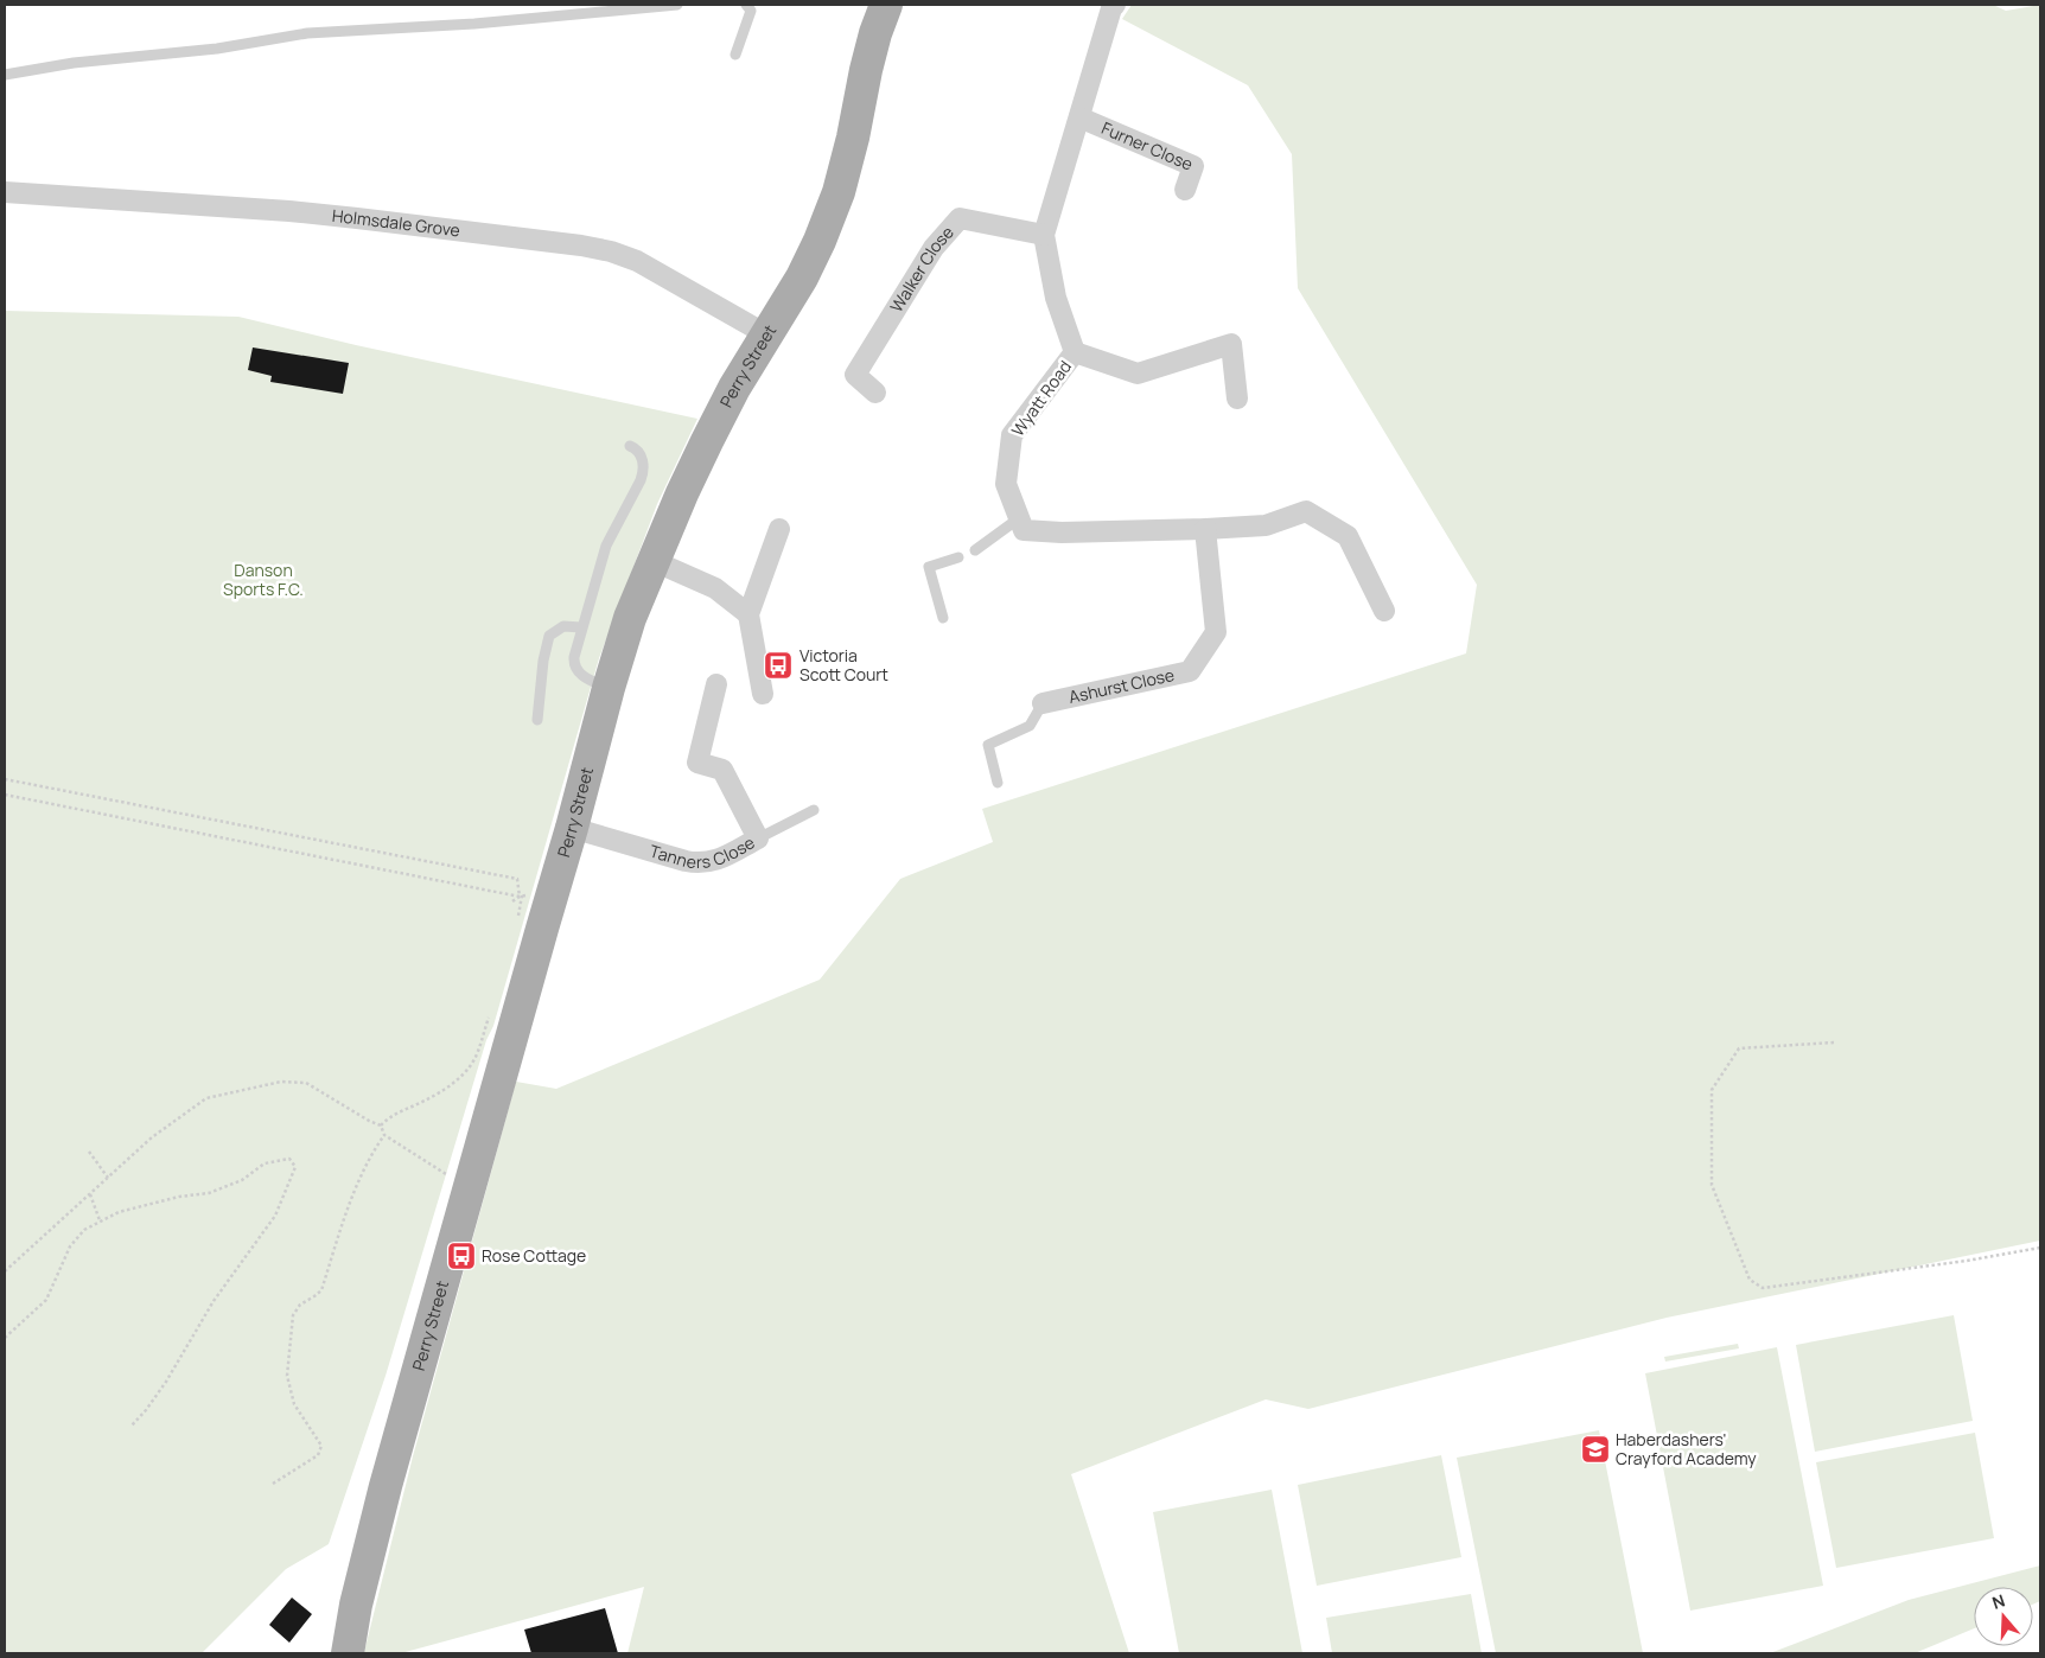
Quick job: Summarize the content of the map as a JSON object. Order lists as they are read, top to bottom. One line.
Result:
{"streets":{"main road":["Perry Street"],"street":["Furner Close","Holmsdale Grove","Walker Close","Wyatt Road","Ashurst Close","Tanners Close"]},"crossings":[["Furner Close","Wyatt Road"],["Holmsdale Grove","Perry Street"],["Walker Close","Wyatt Road"],["Perry Street","Tanners Close"]],"parks":["Danson Sports F.C."],"places":{"bus stop":["Victoria Scott Court","Rose Cottage"],"school or university":["Haberdashers' Crayford Academy"]},"north":"top"}
